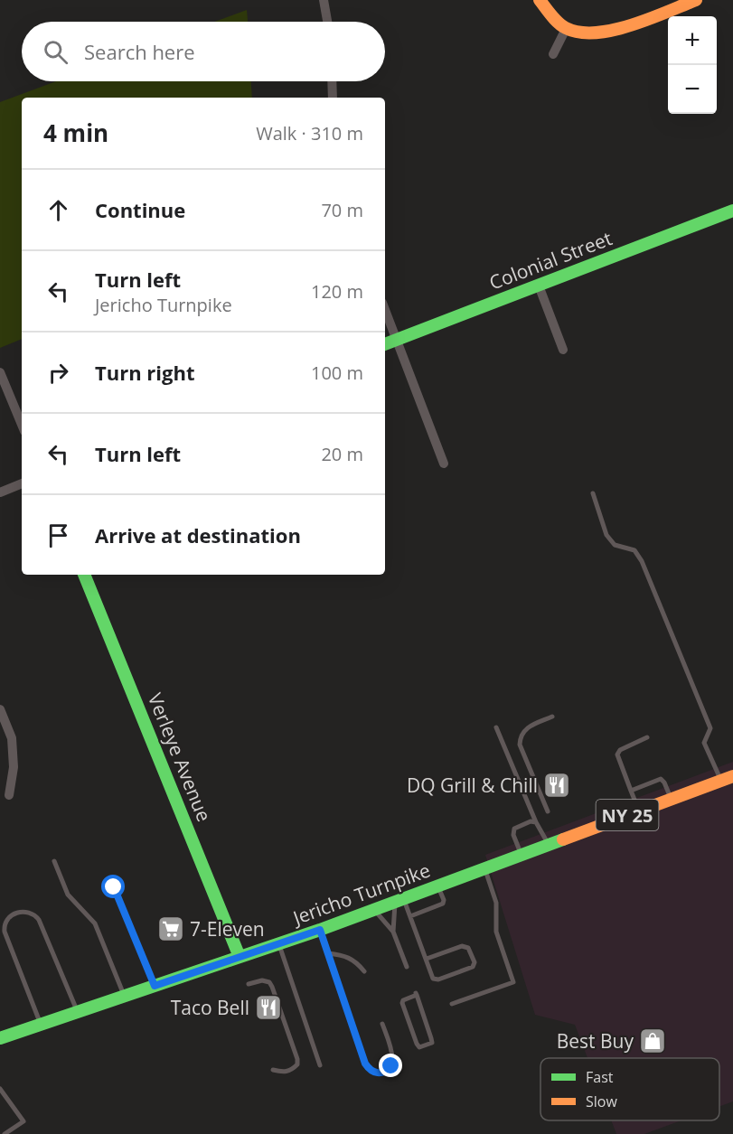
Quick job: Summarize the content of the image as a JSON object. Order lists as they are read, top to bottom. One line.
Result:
{"streets":{"street":["Colonial Street","Verleye Avenue","NY 25","Jericho Turnpike"]},"crossings":[["Verleye Avenue","Jericho Turnpike"]],"places":{"restaurant":["DQ Grill & Chill","Taco Bell"],"supermarket":["7-Eleven"],"shop":["Best Buy"]},"legend":["Fast","Slow"],"page":{"map_buttons":["+","−"],"search":"Search here","heading":["4 min","Walk · 310 m"],"list":[["Continue","70 m"],["Turn left","Jericho Turnpike","120 m"],["Turn right","100 m"],["Turn left","20 m"],"Arrive at destination"]}}
